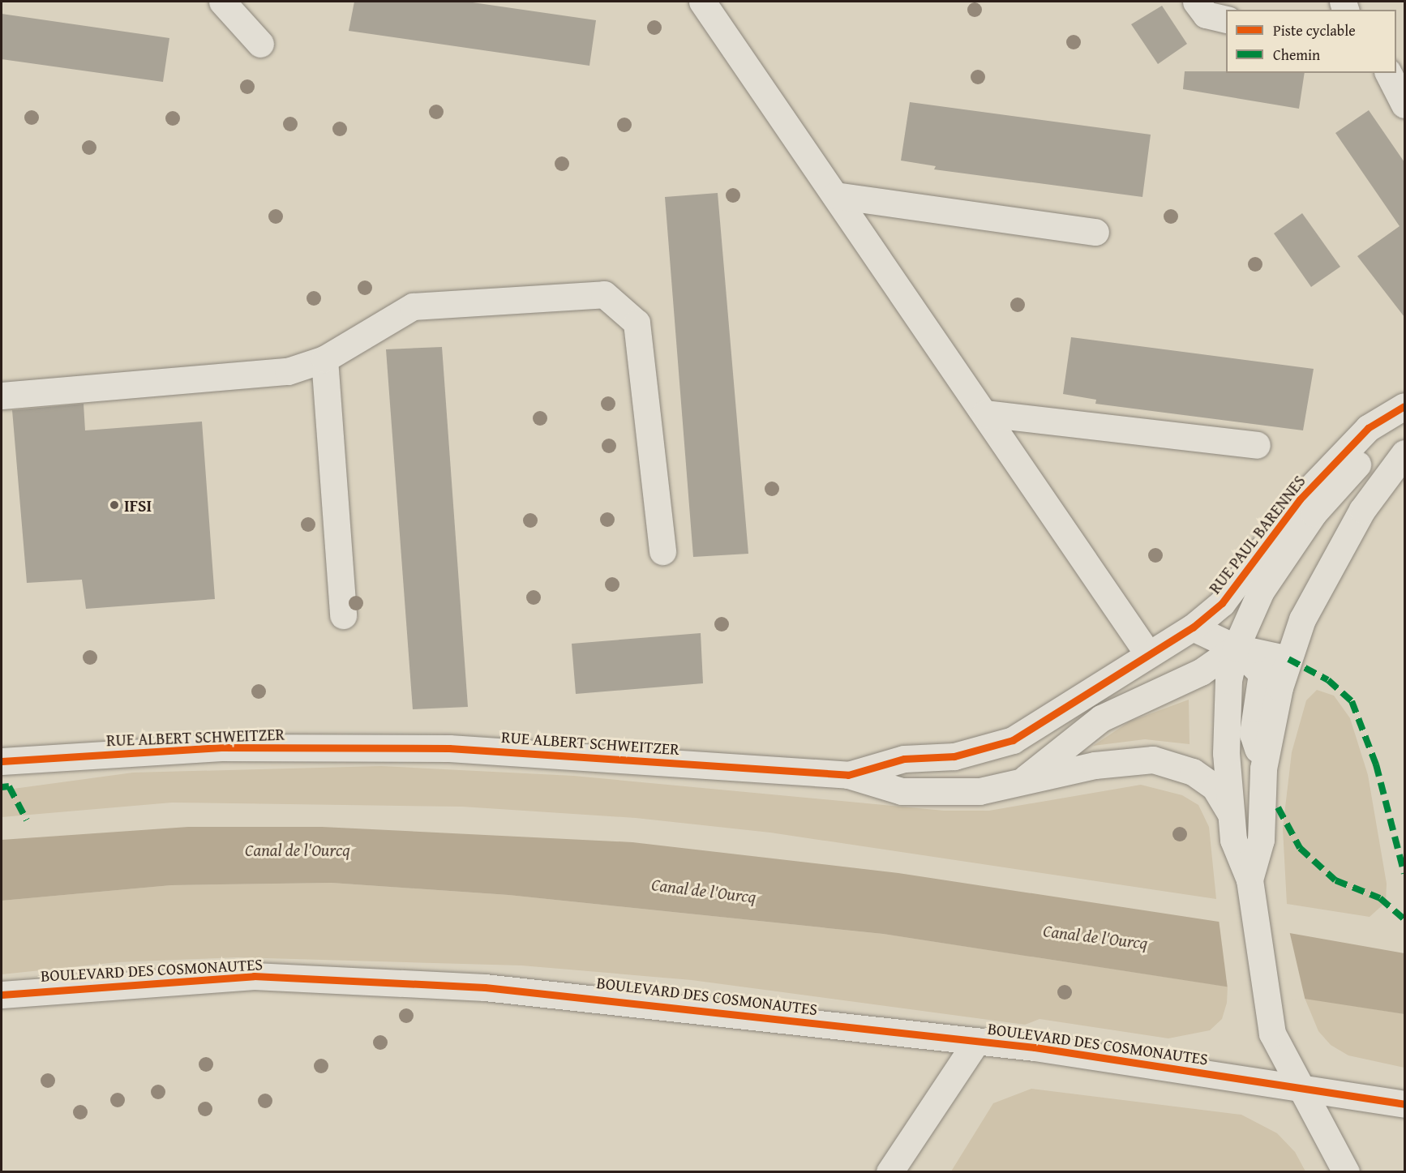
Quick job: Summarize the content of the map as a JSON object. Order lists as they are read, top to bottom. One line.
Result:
{"streets":{"street":["RUE PAUL BARENNES","RUE ALBERT SCHWEITZER","BOULEVARD DES COSMONAUTES"]},"crossings":[["RUE PAUL BARENNES","RUE ALBERT SCHWEITZER"]],"water":["Canal de l'Ourcq"],"places":["IFSI"],"legend":["Piste cyclable","Chemin"]}
